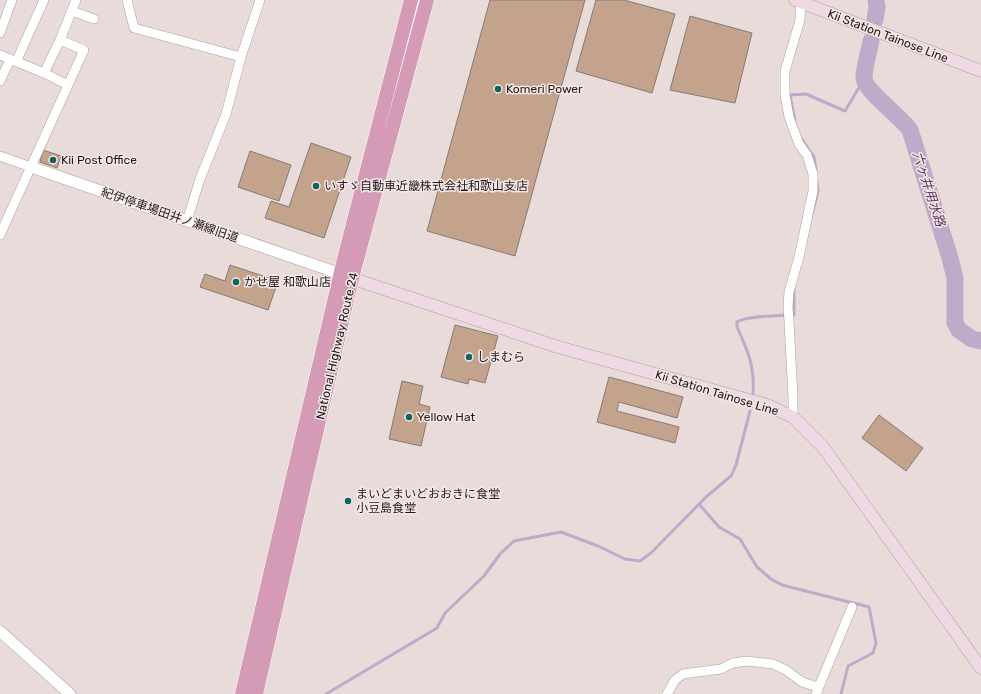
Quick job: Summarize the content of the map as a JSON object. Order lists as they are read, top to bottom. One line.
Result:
{"streets":{"highway":["National Highway Route 24"],"main road":["Kii Station Tainose Line"],"street":["紀伊停車場田井ノ瀬線旧道"]},"crossings":[["Kii Station Tainose Line","紀伊停車場田井ノ瀬線旧道"],["Kii Station Tainose Line","National Highway Route 24"],["紀伊停車場田井ノ瀬線旧道","National Highway Route 24"]],"water":["六ヶ井用水路"],"places":["Komeri Power","Kii Post Office","いすゞ自動車近畿株式会社和歌山支店","かせ屋 和歌山店","しまむら","Yellow Hat","まいどまいどおおきに食堂 小豆島食堂"]}
